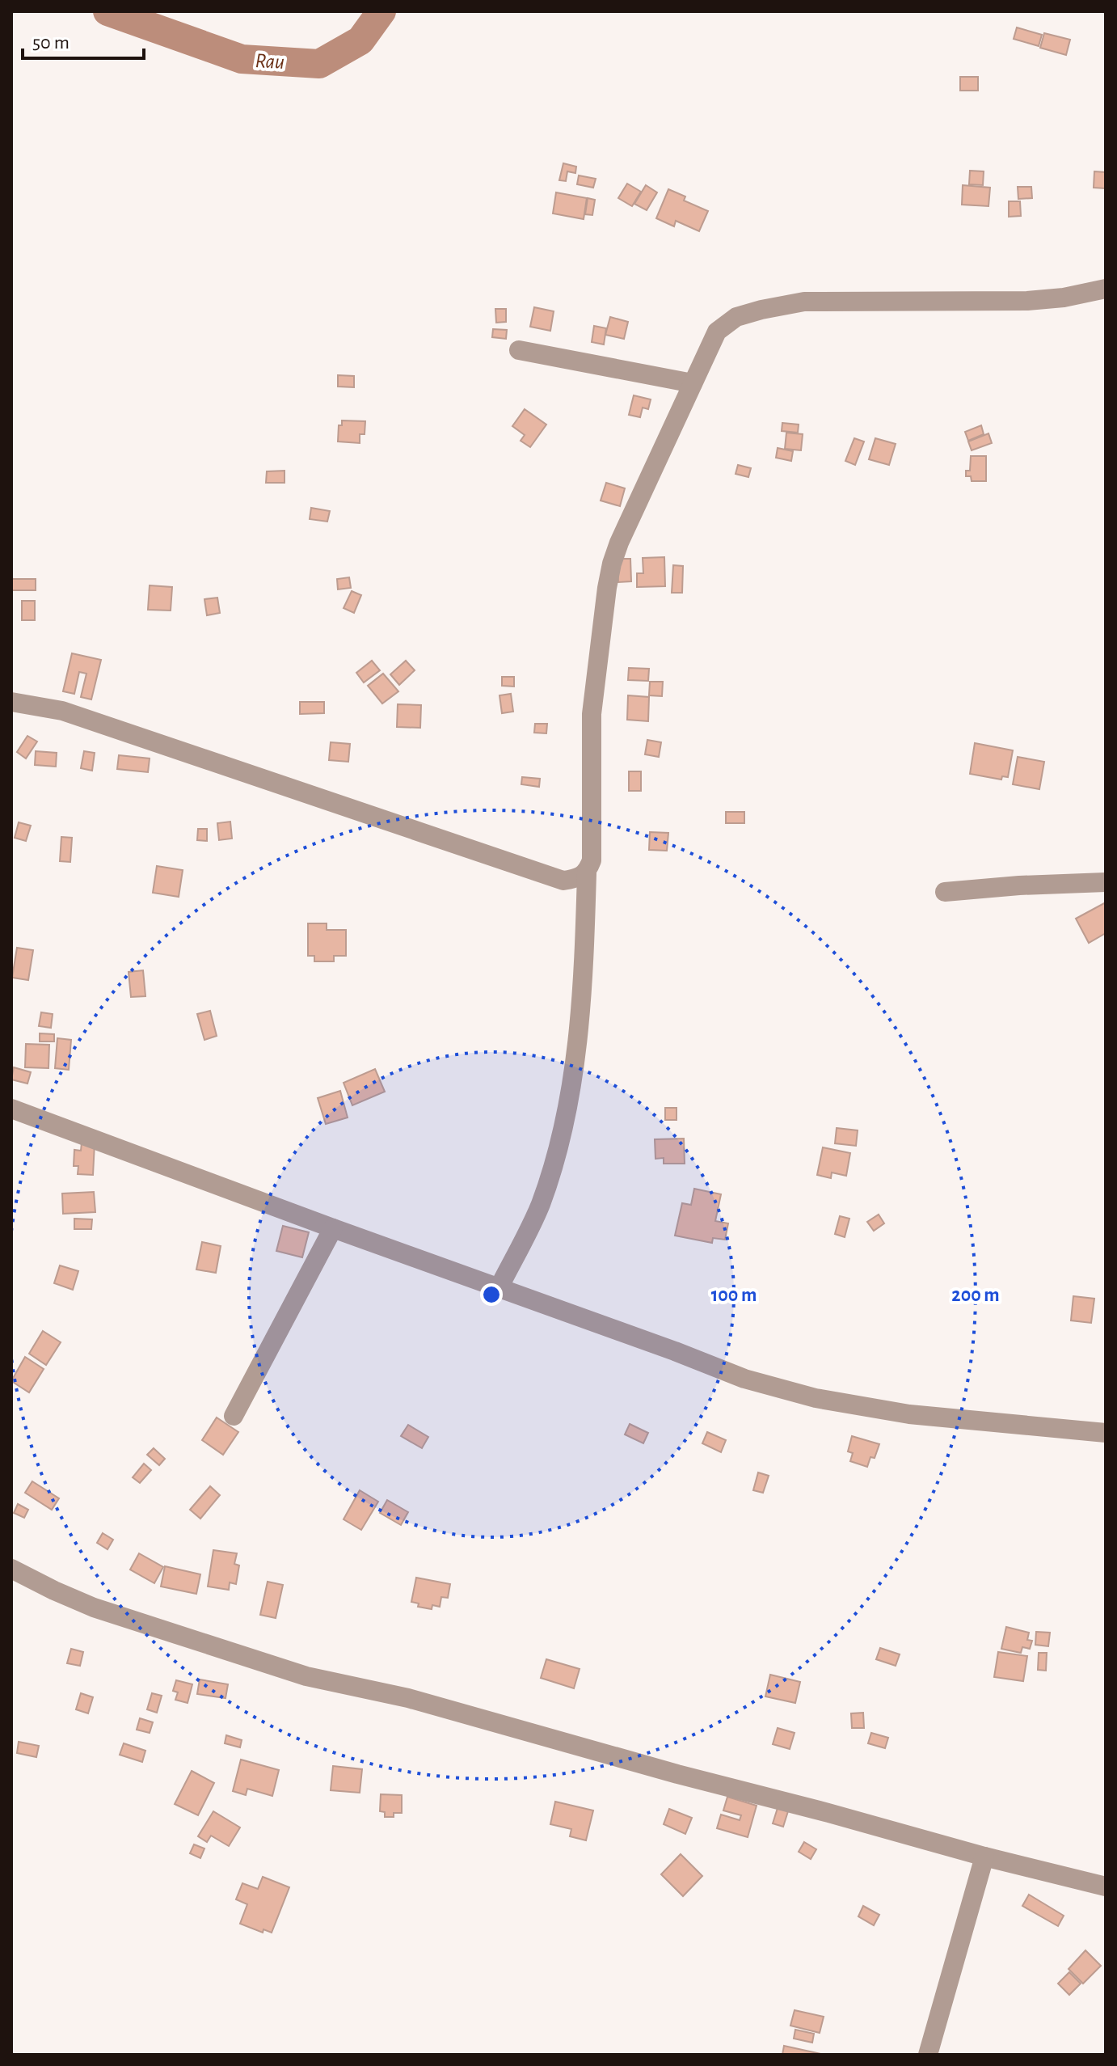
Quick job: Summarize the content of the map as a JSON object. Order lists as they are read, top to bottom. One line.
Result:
{"water":["Rau"],"scale_bar":"50 m","rings":["100 m","200 m"]}
